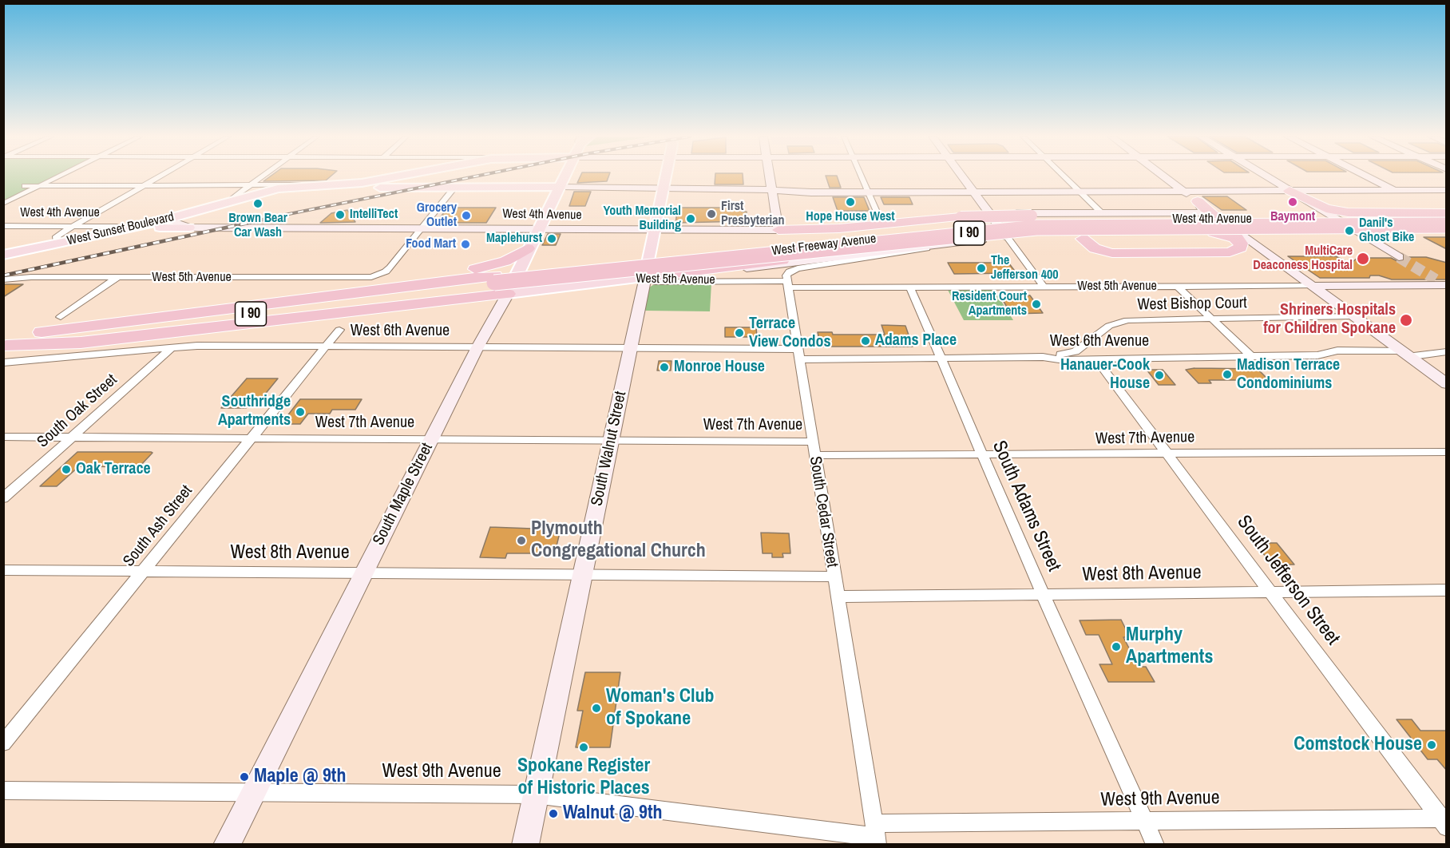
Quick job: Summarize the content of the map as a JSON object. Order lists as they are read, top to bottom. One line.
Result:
{"streets":{"highway":["I 90"],"main road":["West 4th Avenue","West Sunset Boulevard","West Freeway Avenue","West 5th Avenue","South Walnut Street","South Maple Street"],"street":["West Bishop Court","West 6th Avenue","South Oak Street","West 7th Avenue","South Adams Street","South Cedar Street","South Ash Street","West 8th Avenue","South Jefferson Street","West 9th Avenue"]},"crossings":[["West 4th Avenue","West Sunset Boulevard"],["West 4th Avenue","West Freeway Avenue"],["West 4th Avenue","West 5th Avenue"],["West 4th Avenue","South Walnut Street"],["West 4th Avenue","South Maple Street"],["I 90","West 5th Avenue"],["I 90","West 6th Avenue"],["I 90","South Maple Street"],["West Freeway Avenue","West 5th Avenue"],["West Freeway Avenue","South Walnut Street"],["West 5th Avenue","South Walnut Street"],["West 5th Avenue","South Maple Street"],["West 5th Avenue","South Adams Street"],["West 5th Avenue","South Cedar Street"],["West Bishop Court","West 6th Avenue"],["West 6th Avenue","South Oak Street"],["West 6th Avenue","South Walnut Street"],["West 6th Avenue","South Maple Street"],["West 6th Avenue","South Adams Street"],["West 6th Avenue","South Cedar Street"],["West 6th Avenue","South Ash Street"],["West 6th Avenue","South Jefferson Street"],["South Oak Street","West 7th Avenue"],["West 7th Avenue","South Walnut Street"],["West 7th Avenue","South Maple Street"],["West 7th Avenue","South Adams Street"],["West 7th Avenue","South Cedar Street"],["West 7th Avenue","South Ash Street"],["West 7th Avenue","South Jefferson Street"],["South Walnut Street","West 8th Avenue"],["South Walnut Street","West 9th Avenue"],["South Maple Street","West 8th Avenue"],["South Maple Street","West 9th Avenue"],["South Adams Street","West 8th Avenue"],["South Adams Street","West 9th Avenue"],["South Cedar Street","West 8th Avenue"],["South Cedar Street","West 9th Avenue"],["South Ash Street","West 8th Avenue"],["West 8th Avenue","South Jefferson Street"],["South Jefferson Street","West 9th Avenue"]],"places":["Hope House West","Baymont","Brown Bear Car Wash","First Presbyterian","IntelliTect","Grocery Outlet","Youth Memorial Building","Danil's Ghost Bike","Maplehurst","Food Mart","MultiCare Deaconess Hospital","The Jefferson 400","Resident Court Apartments","Shriners Hospitals for Children Spokane","Terrace View Condos","Adams Place","Monroe House","Madison Terrace Condominiums","Hanauer-Cook House","Southridge Apartments","Oak Terrace","Plymouth Congregational Church","Murphy Apartments","Woman's Club of Spokane","Comstock House","Spokane Register of Historic Places","Maple @ 9th","Walnut @ 9th"]}
